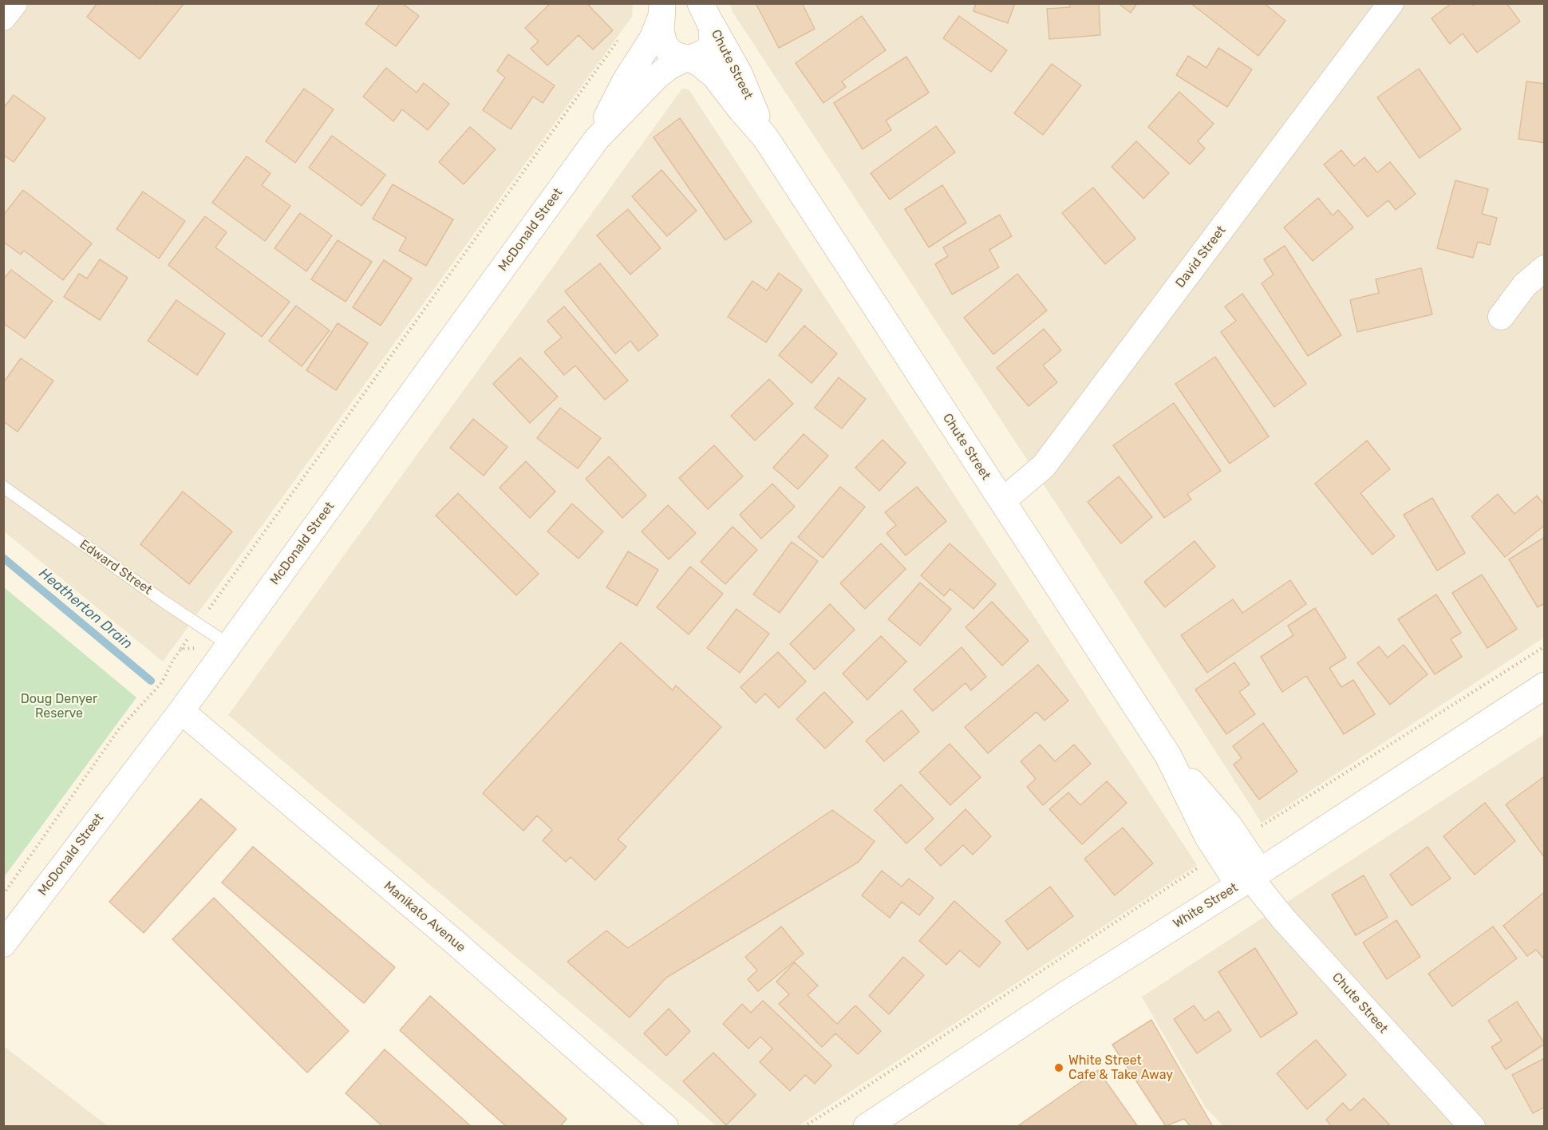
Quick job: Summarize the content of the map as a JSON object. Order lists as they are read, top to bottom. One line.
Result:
{"streets":{"street":["Chute Street","McDonald Street","David Street","White Street","Manikato Avenue"],"lane":["Edward Street"]},"crossings":[["Chute Street","McDonald Street"],["Chute Street","David Street"],["Chute Street","White Street"],["McDonald Street","Edward Street"],["McDonald Street","Manikato Avenue"]],"water":["Heatherton Drain"],"parks":["Doug Denyer Reserve"],"places":["White Street Cafe & Take Away"]}
